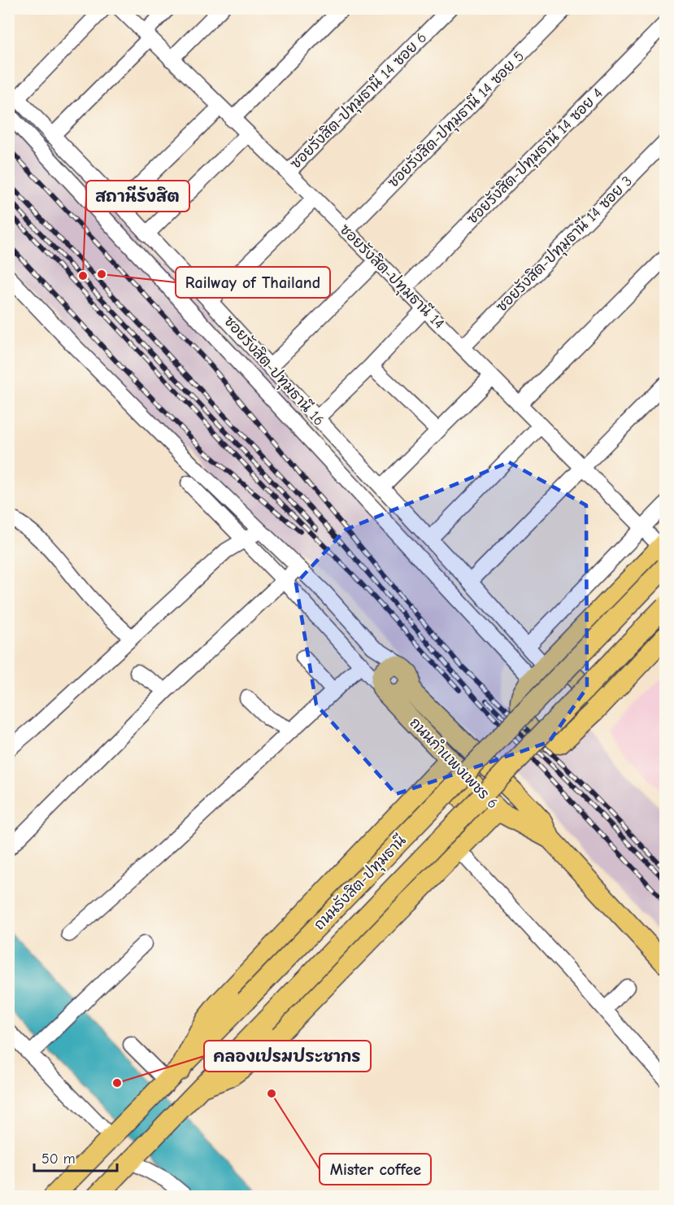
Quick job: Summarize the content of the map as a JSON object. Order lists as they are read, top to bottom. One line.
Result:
{"streets":{"main road":["ถนนกำแพงเพชร 6","ถนนรังสิต-ปทุมธานี"],"street":["ซอยรังสิต-ปทุมธานี 14 ซอย 6","ซอยรังสิต-ปทุมธานี 14 ซอย 5","ซอยรังสิต-ปทุมธานี 14 ซอย 4","ซอยรังสิต-ปทุมธานี 14 ซอย 3","ซอยรังสิต-ปทุมธานี 14","ซอยรังสิต-ปทุมธานี 16"]},"crossings":[["ซอยรังสิต-ปทุมธานี 14 ซอย 6","ซอยรังสิต-ปทุมธานี 14"],["ซอยรังสิต-ปทุมธานี 14 ซอย 5","ซอยรังสิต-ปทุมธานี 14"],["ซอยรังสิต-ปทุมธานี 14 ซอย 4","ซอยรังสิต-ปทุมธานี 14"],["ซอยรังสิต-ปทุมธานี 14 ซอย 3","ซอยรังสิต-ปทุมธานี 14"]],"places":["Railway of Thailand","สถานีรังสิต","คลองเปรมประชากร","Mister coffee"],"scale_bar":"50 m"}
